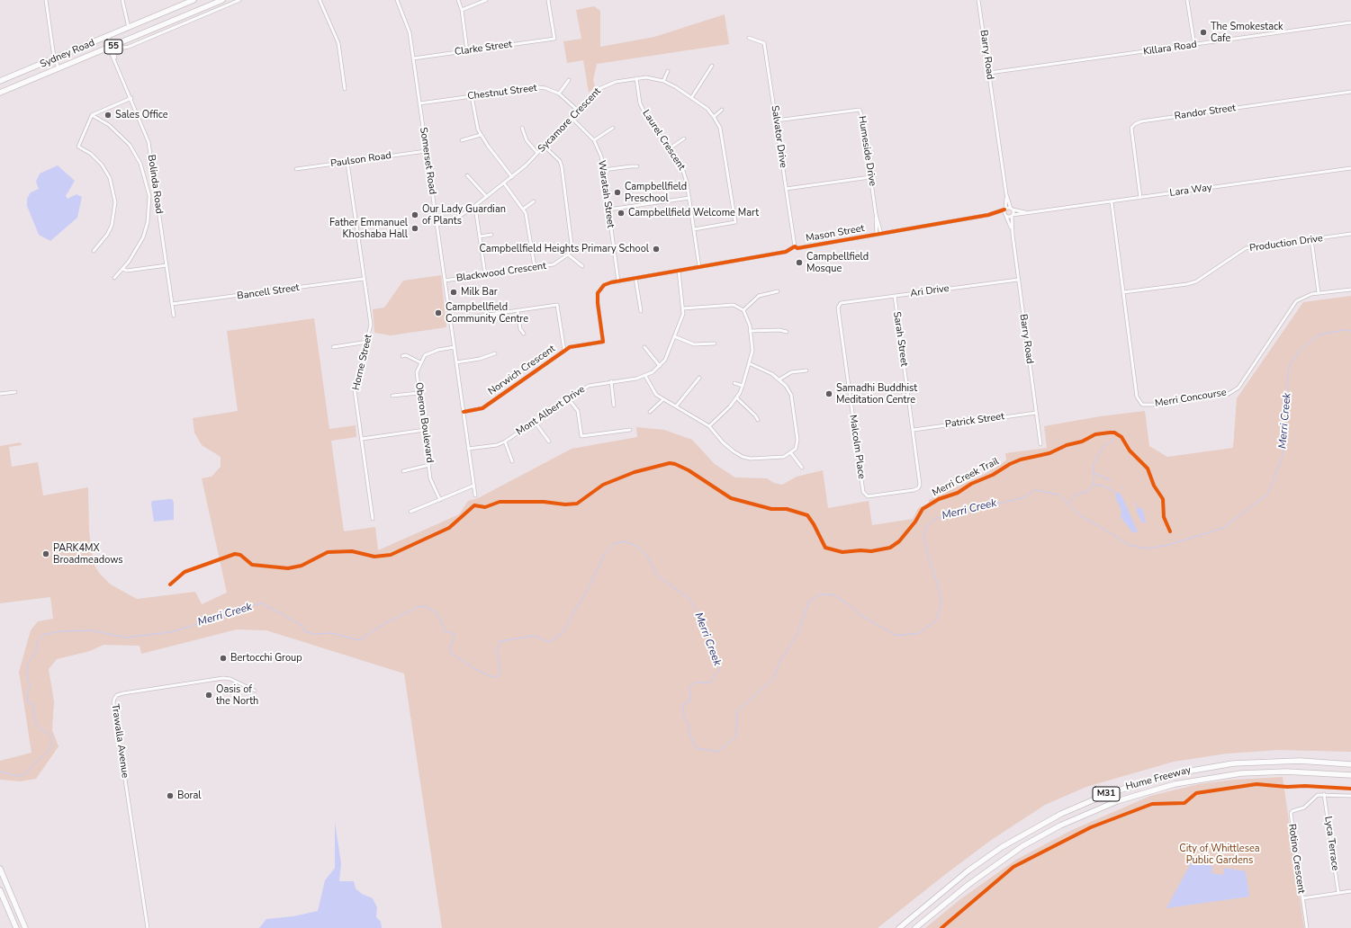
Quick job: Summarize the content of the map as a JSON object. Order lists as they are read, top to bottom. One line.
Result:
{"streets":{"highway":["55","Sydney Road","Hume Freeway","M31"],"street":["Clarke Street","Killara Road","Barry Road","Chestnut Street","Randor Street","Sycamore Crescent","Salvator Drive","Laurel Crescent","Humeside Drive","Paulson Road","Somerset Road","Bolinda Road","Lara Way","Waratah Street","Mason Street","Production Drive","Blackwood Crescent","Ari Drive","Bancell Street","Sarah Street","Horne Street","Norwich Crescent","Merri Concourse","Mont Albert Drive","Patrick Street","Oberon Boulevard","Malcolm Place","Trawalla Avenue","Lyca Terrace","Rotino Crescent"],"cycle path":["Merri Creek Trail"]},"crossings":[["Clarke Street","Somerset Road"],["Killara Road","Barry Road"],["Sydney Road","Bolinda Road"],["Barry Road","Mason Street"],["Barry Road","Ari Drive"],["Barry Road","Patrick Street"],["Chestnut Street","Sycamore Crescent"],["Chestnut Street","Somerset Road"],["Randor Street","Lara Way"],["Sycamore Crescent","Laurel Crescent"],["Sycamore Crescent","Somerset Road"],["Sycamore Crescent","Waratah Street"],["Salvator Drive","Humeside Drive"],["Salvator Drive","Mason Street"],["Laurel Crescent","Mason Street"],["Humeside Drive","Mason Street"],["Paulson Road","Somerset Road"],["Paulson Road","Horne Street"],["Somerset Road","Blackwood Crescent"],["Somerset Road","Norwich Crescent"],["Somerset Road","Mont Albert Drive"],["Bolinda Road","Bancell Street"],["Lara Way","Merri Concourse"],["Waratah Street","Mason Street"],["Waratah Street","Norwich Crescent"],["Mason Street","Norwich Crescent"],["Mason Street","Mont Albert Drive"],["Production Drive","Merri Concourse"],["Ari Drive","Sarah Street"],["Ari Drive","Malcolm Place"],["Bancell Street","Horne Street"],["Sarah Street","Patrick Street"],["Sarah Street","Malcolm Place"],["Lyca Terrace","Rotino Crescent"]],"water":["Merri Creek"],"parks":["City of Whittlesea Public Gardens"],"places":["The Smokestack Cafe","Sales Office","Campbellfield Preschool","Campbellfield Welcome Mart","Our Lady Guardian of Plants","Father Emmanuel Khoshaba Hall","Campbellfield Heights Primary School","Campbellfield Mosque","Milk Bar","Campbellfield Community Centre","Samadhi Buddhist Meditation Centre","PARK4MX Broadmeadows","Bertocchi Group","Oasis of the North","Boral"]}
